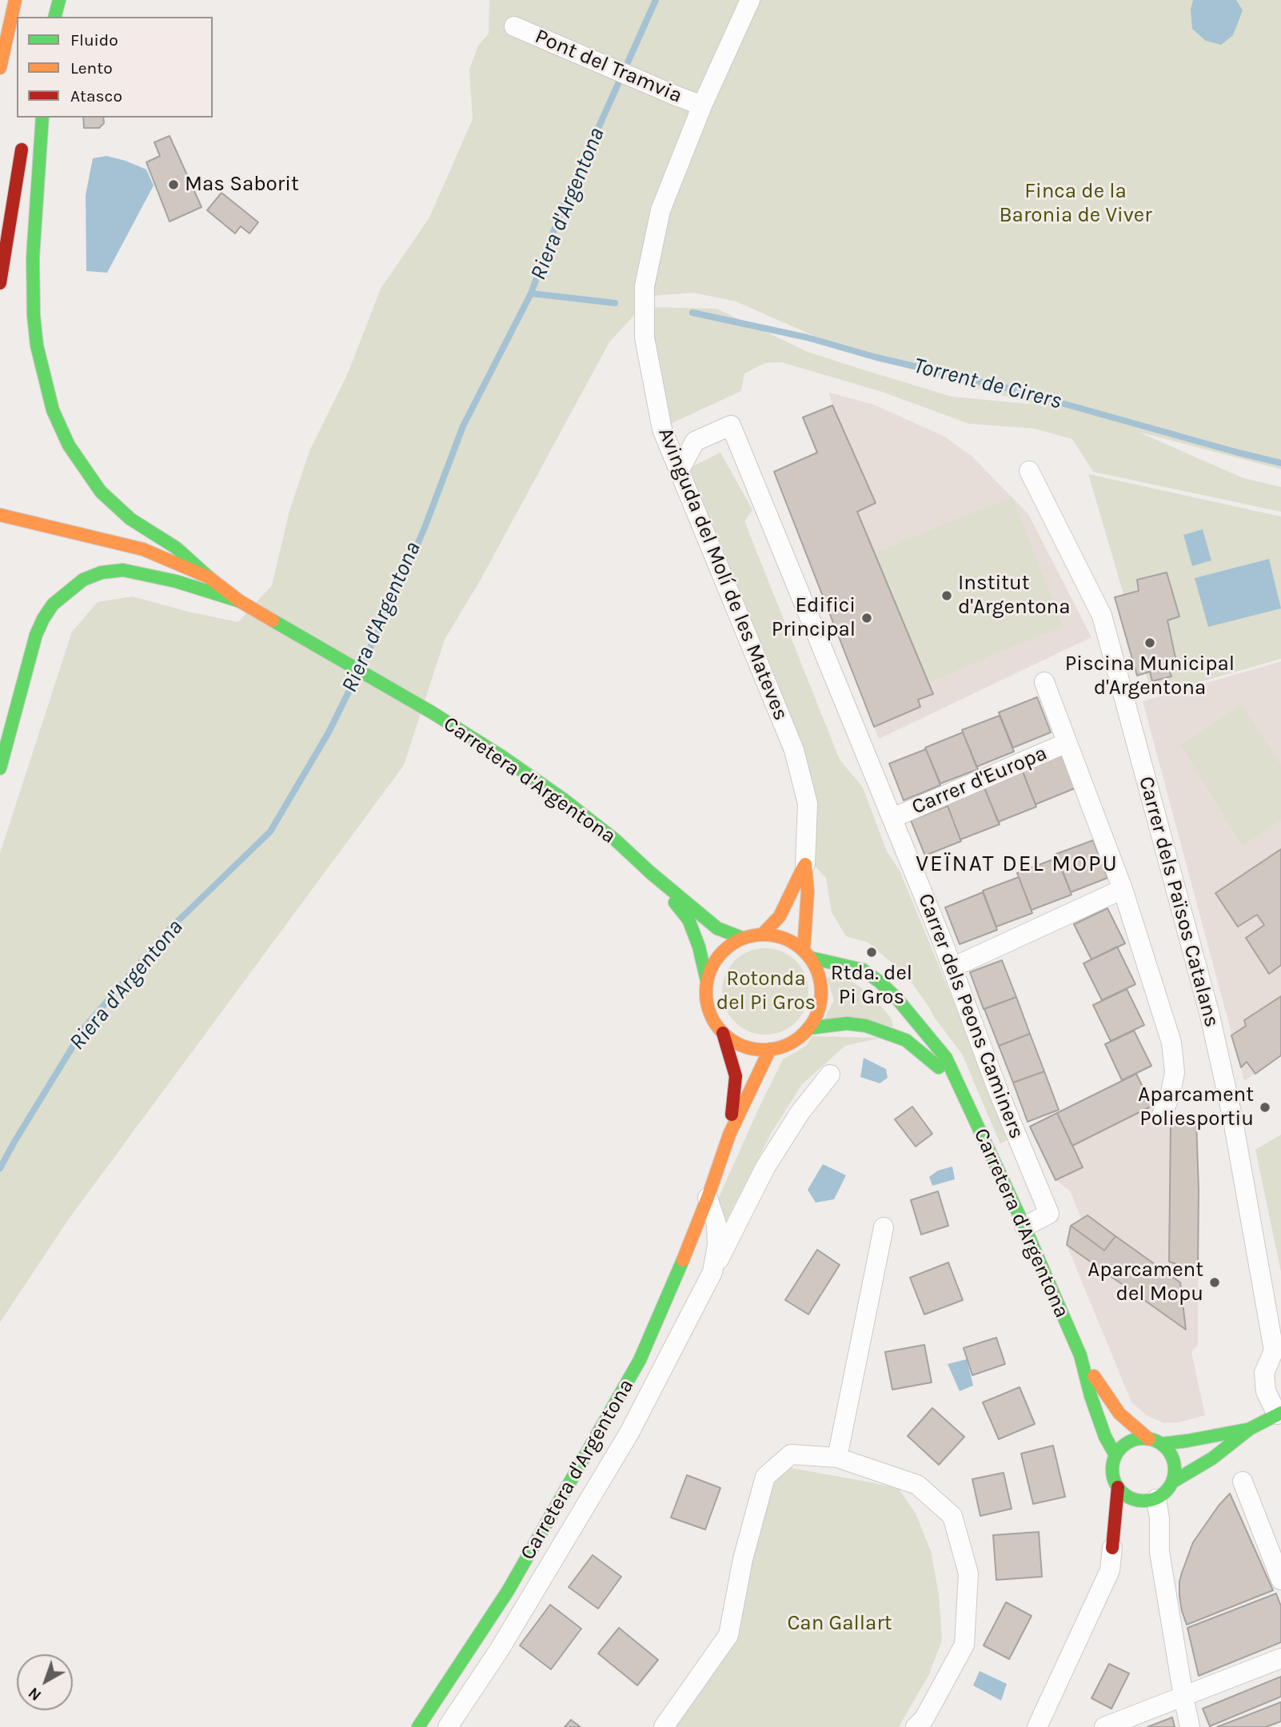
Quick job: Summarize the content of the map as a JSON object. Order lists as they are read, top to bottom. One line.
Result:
{"streets":{"main road":["Carretera d'Argentona"],"street":["Pont del Tramvia","Avinguda del Molí de les Mateves","Carrer d'Europa","Carrer dels Països Catalans","Carrer dels Peons Caminers"]},"crossings":[["Pont del Tramvia","Avinguda del Molí de les Mateves"],["Avinguda del Molí de les Mateves","Carrer dels Peons Caminers"],["Carretera d'Argentona","Carrer dels Peons Caminers"],["Carrer d'Europa","Carrer dels Peons Caminers"]],"districts":["VEÏNAT DEL MOPU"],"water":["Riera d'Argentona","Torrent de Cirers"],"parks":["Finca de la Baronia de Viver","Rotonda del Pi Gros","Can Gallart"],"places":["Mas Saborit","Institut d'Argentona","Edifici Principal","Piscina Municipal d'Argentona","Rtda. del Pi Gros","Aparcament Poliesportiu","Aparcament del Mopu"],"legend":["Fluido","Lento","Atasco"],"north":"bottom left"}
